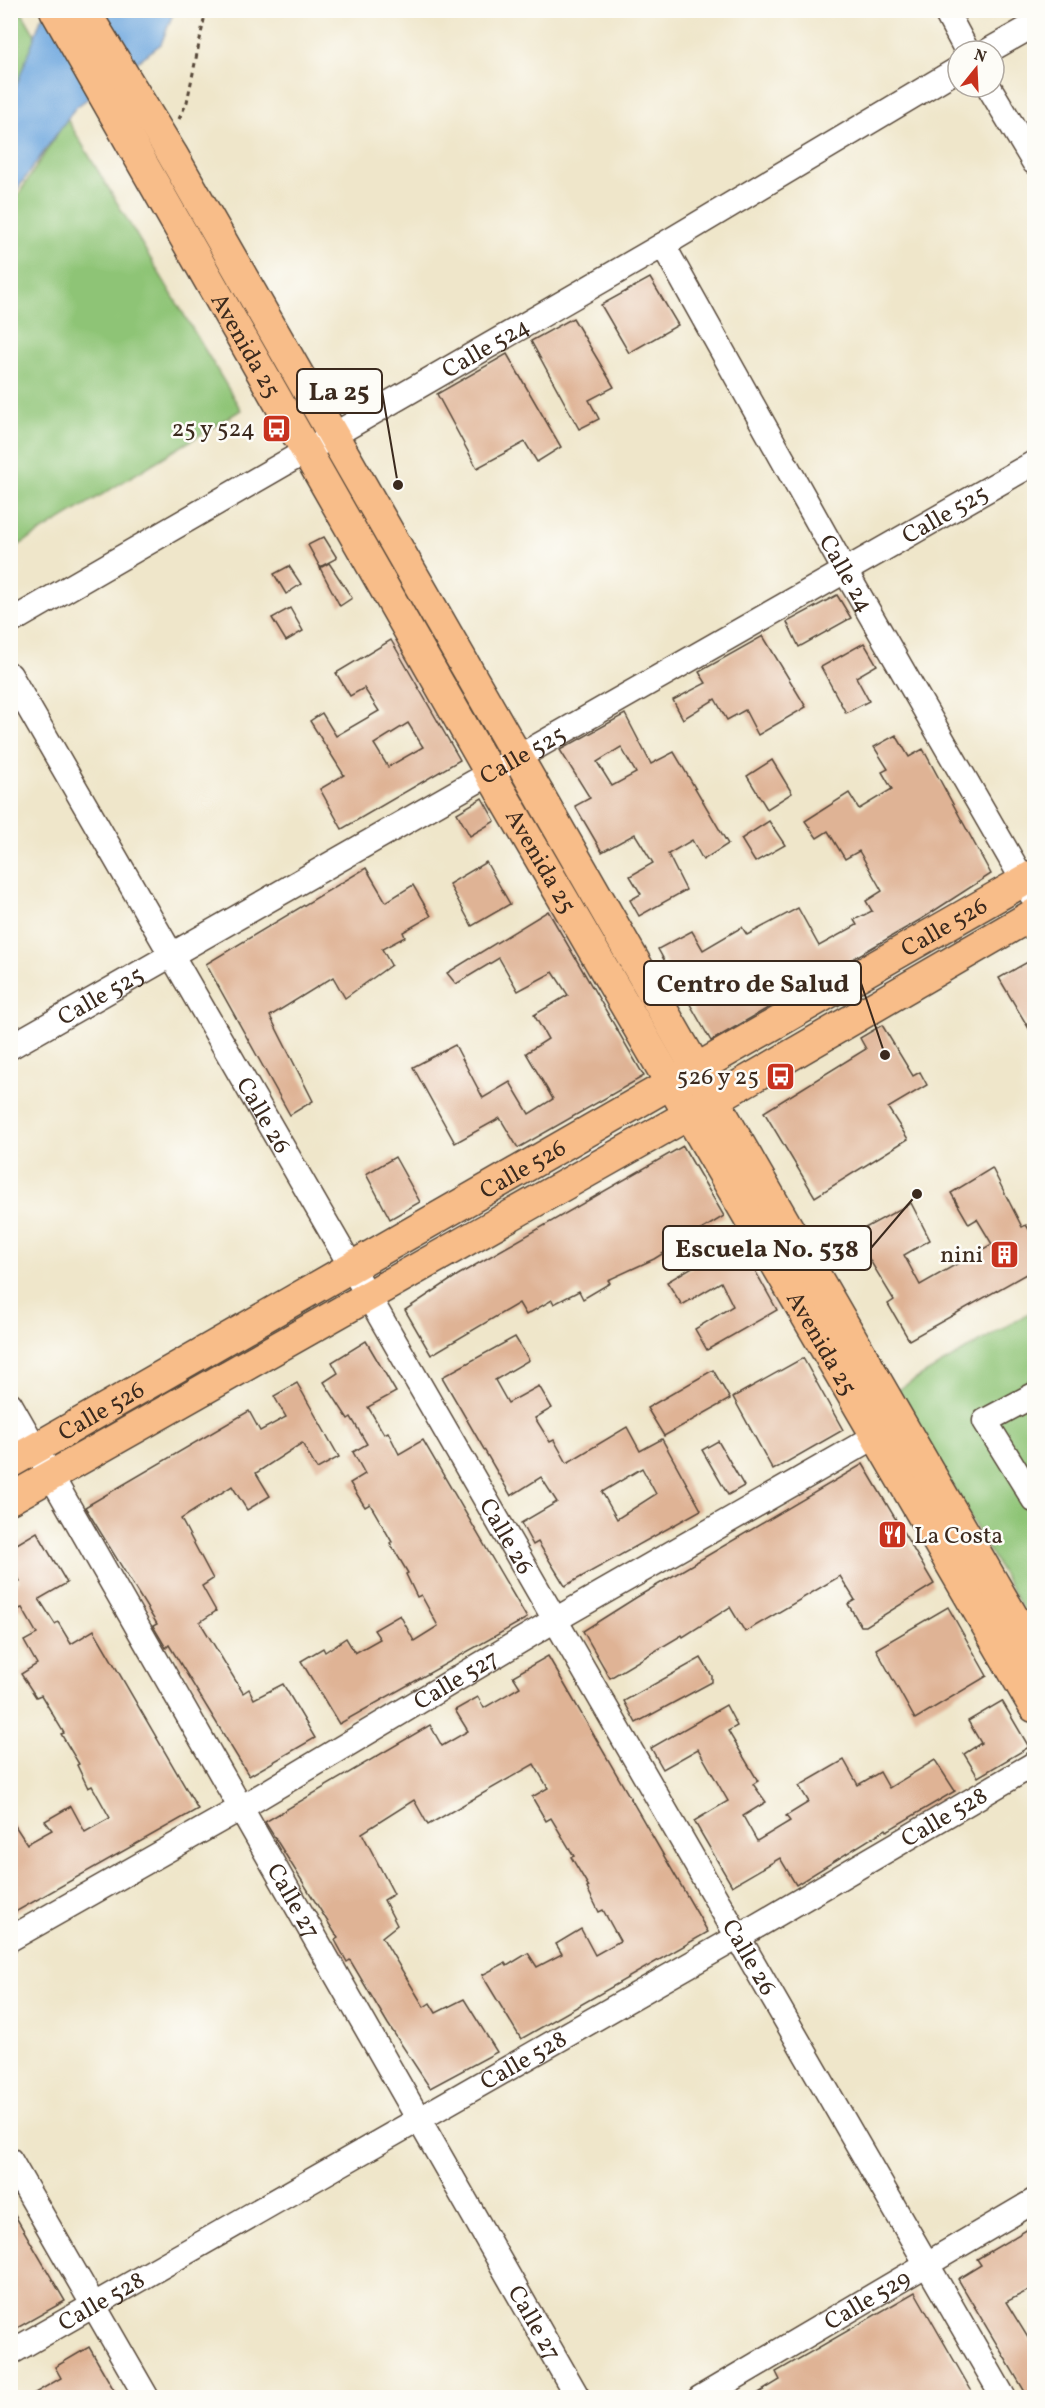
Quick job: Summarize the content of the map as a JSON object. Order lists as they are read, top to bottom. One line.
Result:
{"streets":{"main road":["Avenida 25","Calle 526"],"street":["Calle 524","Calle 525","Calle 24","Calle 26","Calle 527","Calle 528","Calle 27","Calle 529"]},"crossings":[["Avenida 25","Calle 524"],["Avenida 25","Calle 525"],["Avenida 25","Calle 526"],["Avenida 25","Calle 527"],["Calle 524","Calle 24"],["Calle 525","Calle 24"],["Calle 525","Calle 26"],["Calle 24","Calle 526"],["Calle 526","Calle 26"],["Calle 526","Calle 27"],["Calle 26","Calle 527"],["Calle 26","Calle 528"],["Calle 26","Calle 529"],["Calle 527","Calle 27"],["Calle 528","Calle 27"]],"places":{"bus stop":["25 y 524","526 y 25"],"other":["La 25","Centro de Salud","Escuela No. 538"],"building":["nini"],"restaurant":["La Costa"]},"north":"top"}
